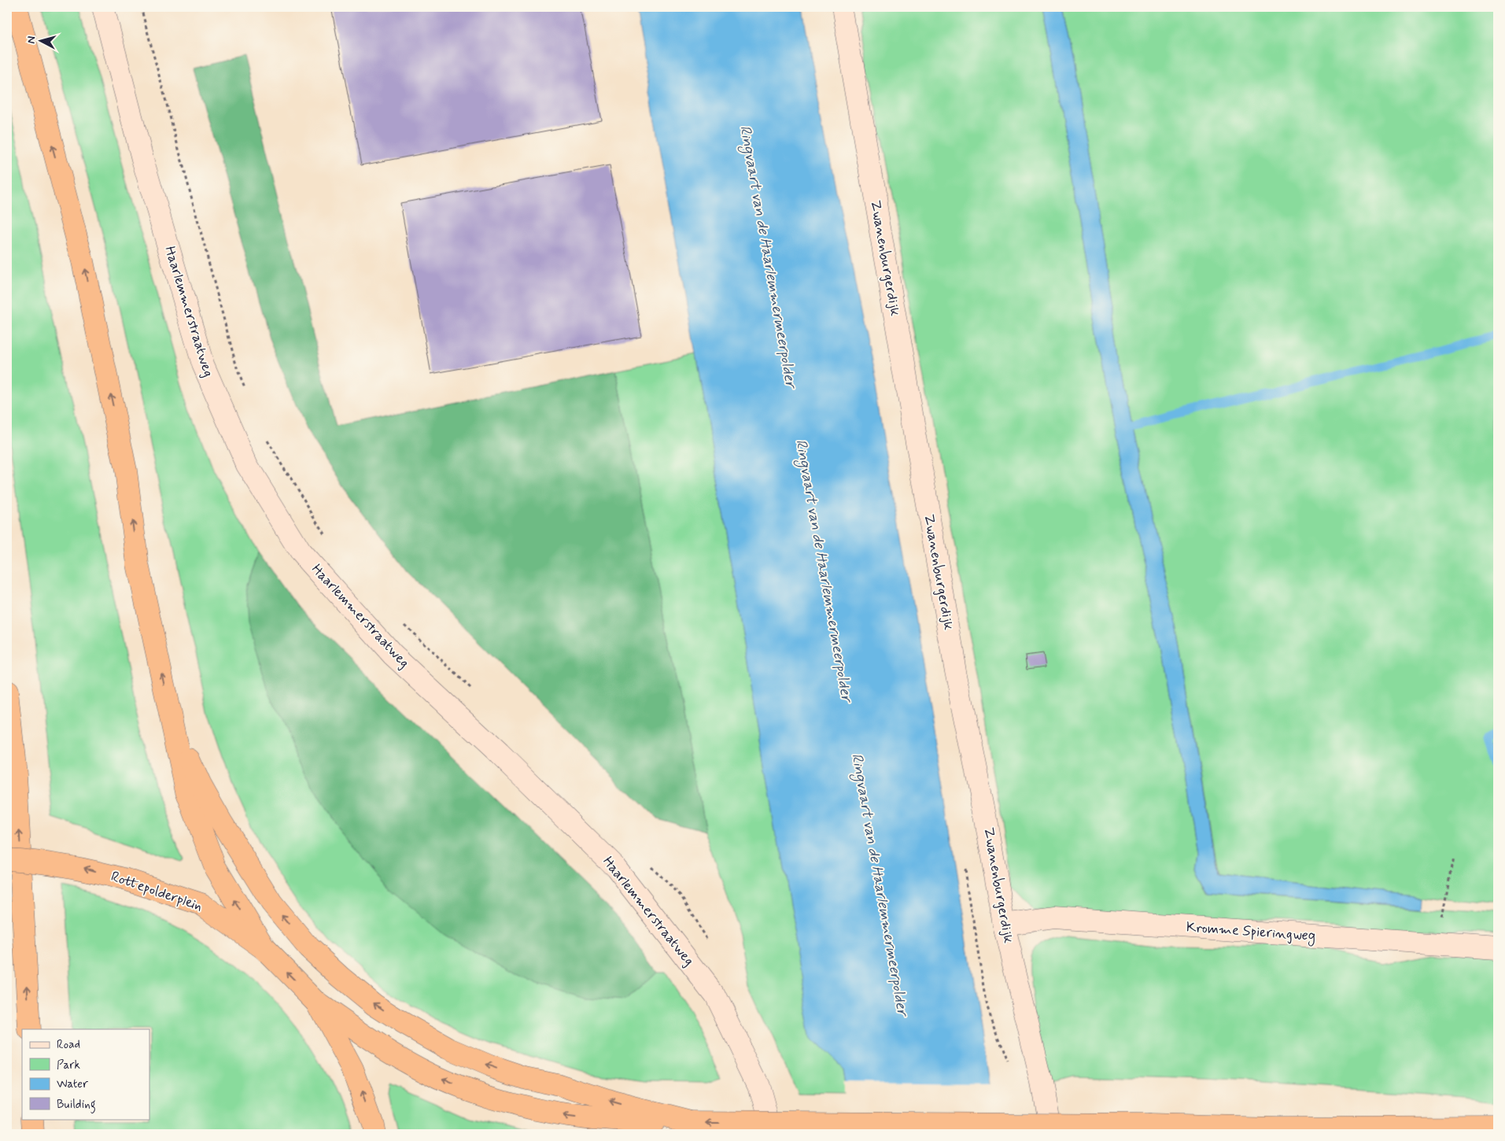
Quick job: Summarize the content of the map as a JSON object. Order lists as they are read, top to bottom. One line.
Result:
{"streets":{"highway":["Rottepolderplein"],"street":["Zwanenburgerdijk","Haarlemmerstraatweg","Kromme Spieringweg"]},"crossings":[["Zwanenburgerdijk","Kromme Spieringweg"]],"water":["Ringvaart van de Haarlemmermeerpolder"],"legend":["Road","Park","Water","Building"],"north":"left"}
